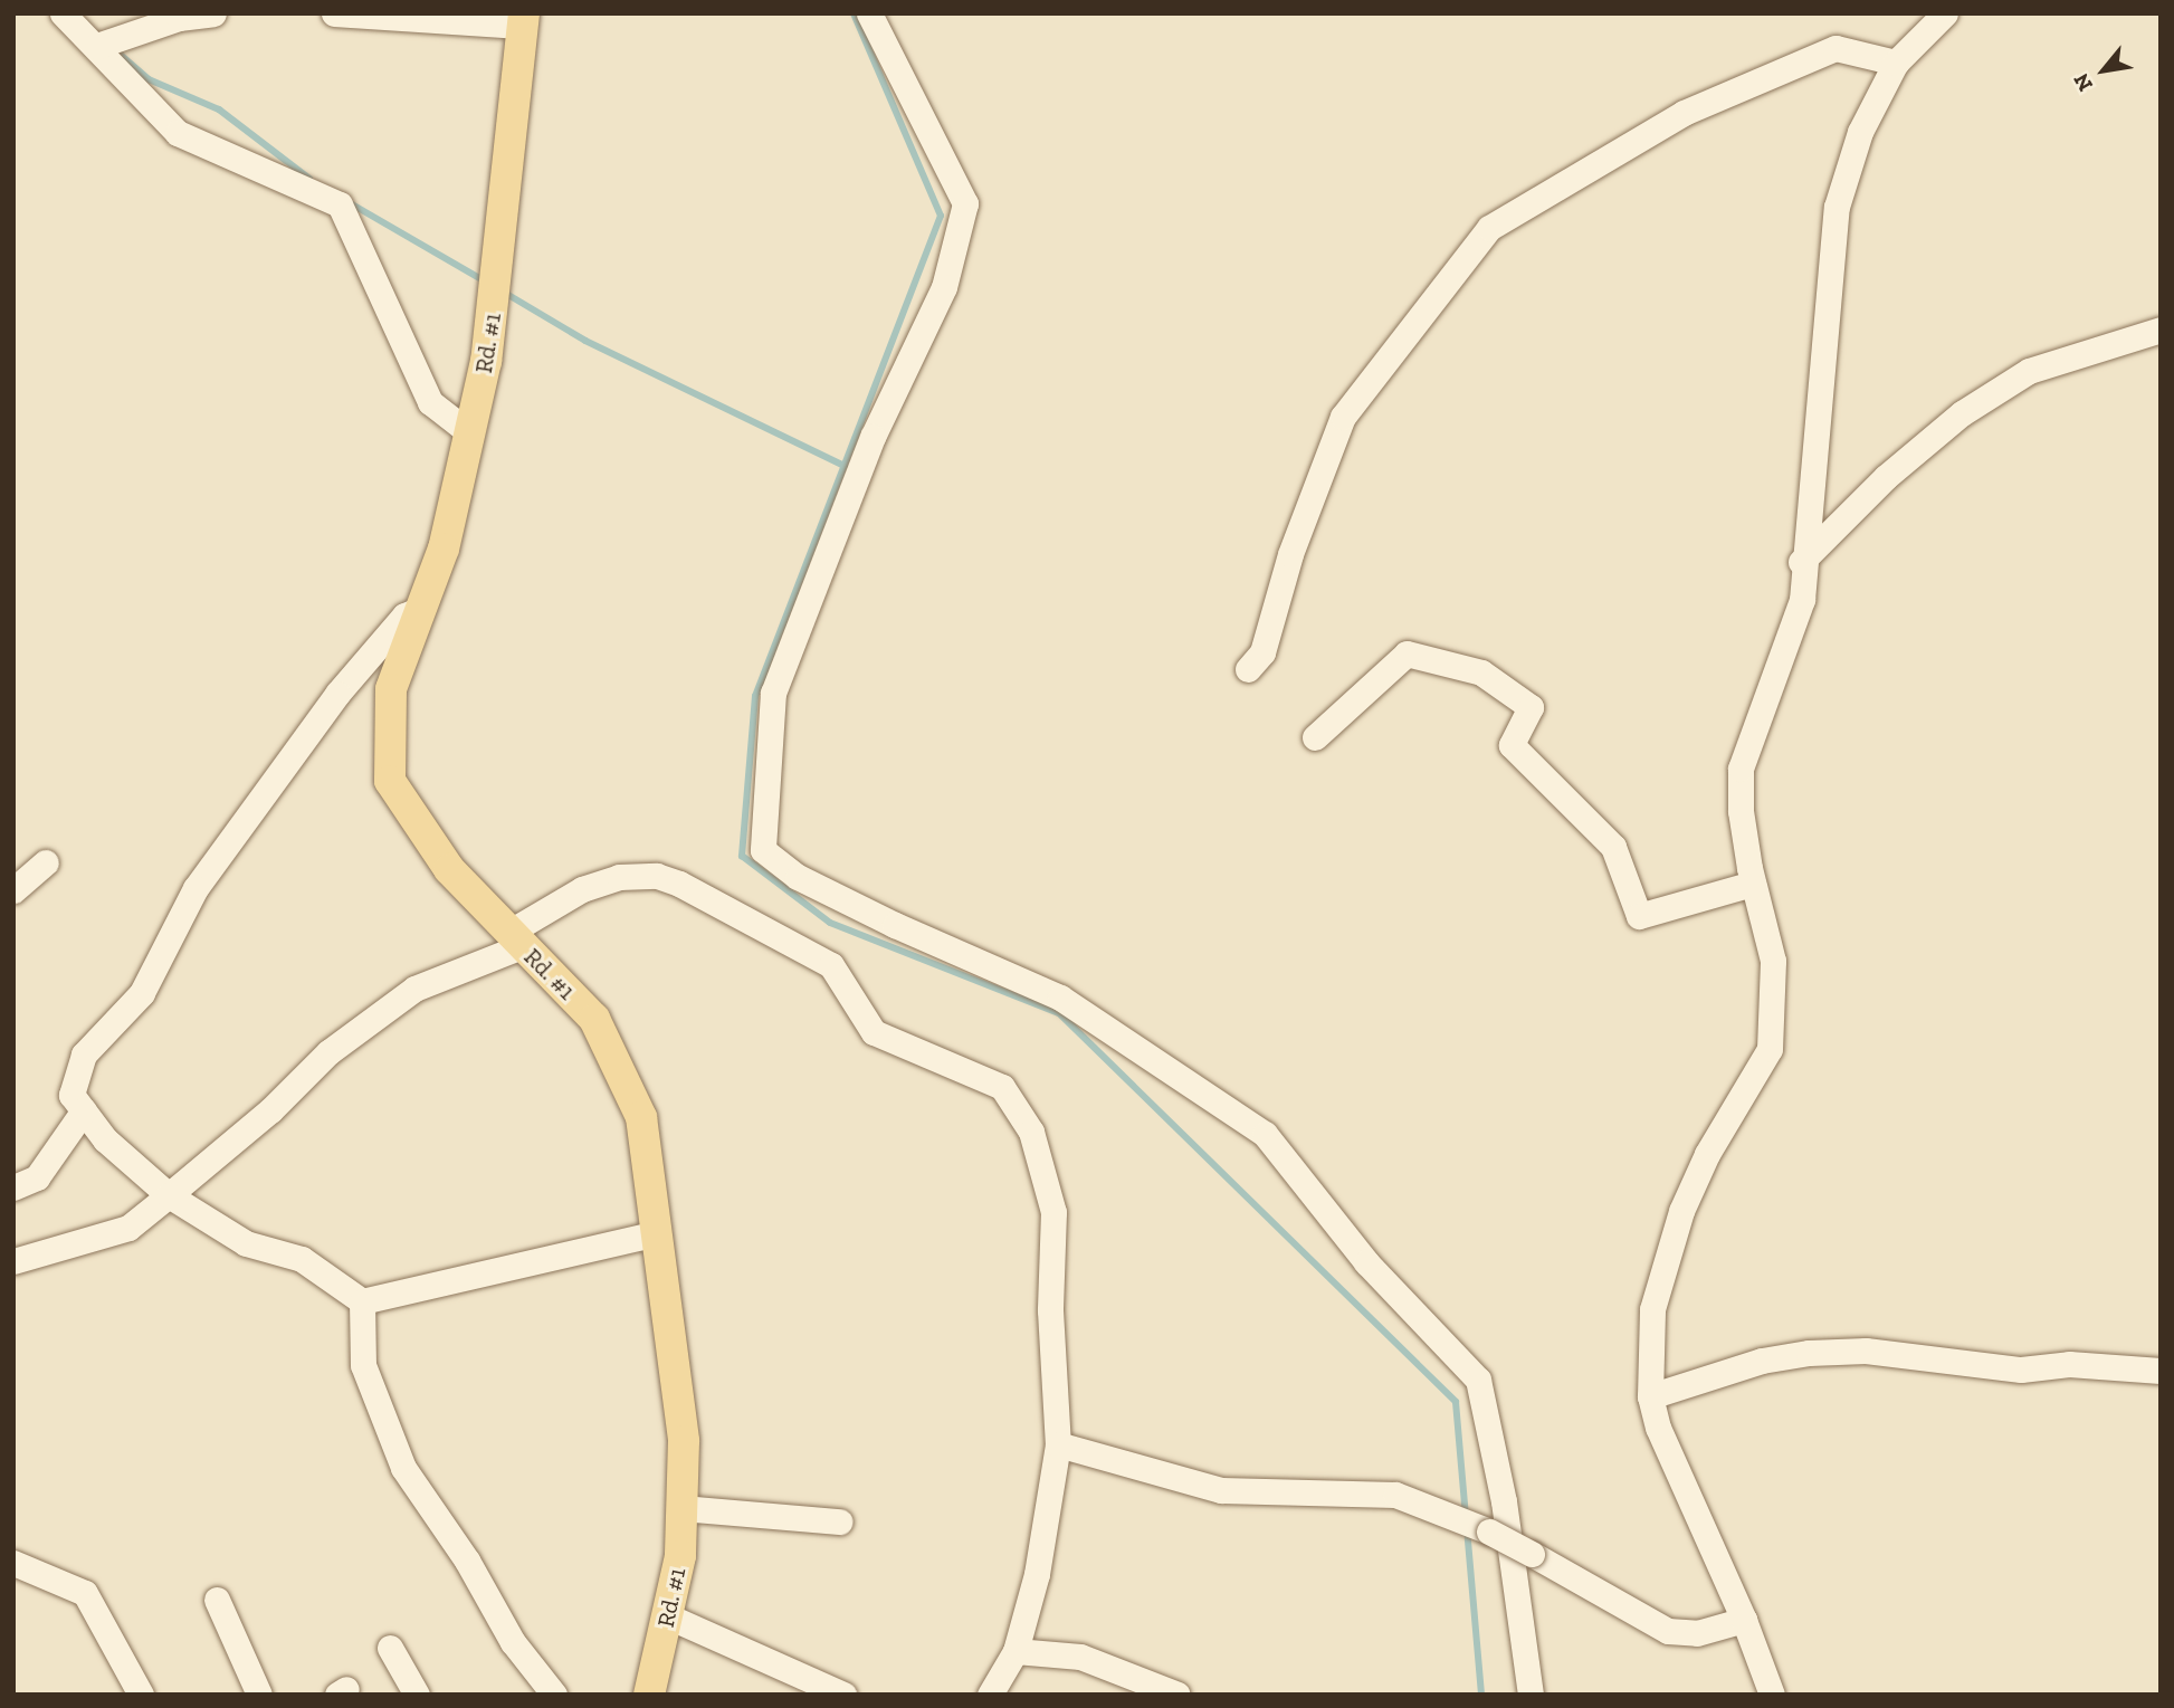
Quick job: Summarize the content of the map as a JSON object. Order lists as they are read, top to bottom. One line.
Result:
{"streets":{"main road":["Rd. #1"]},"north":"bottom left"}
